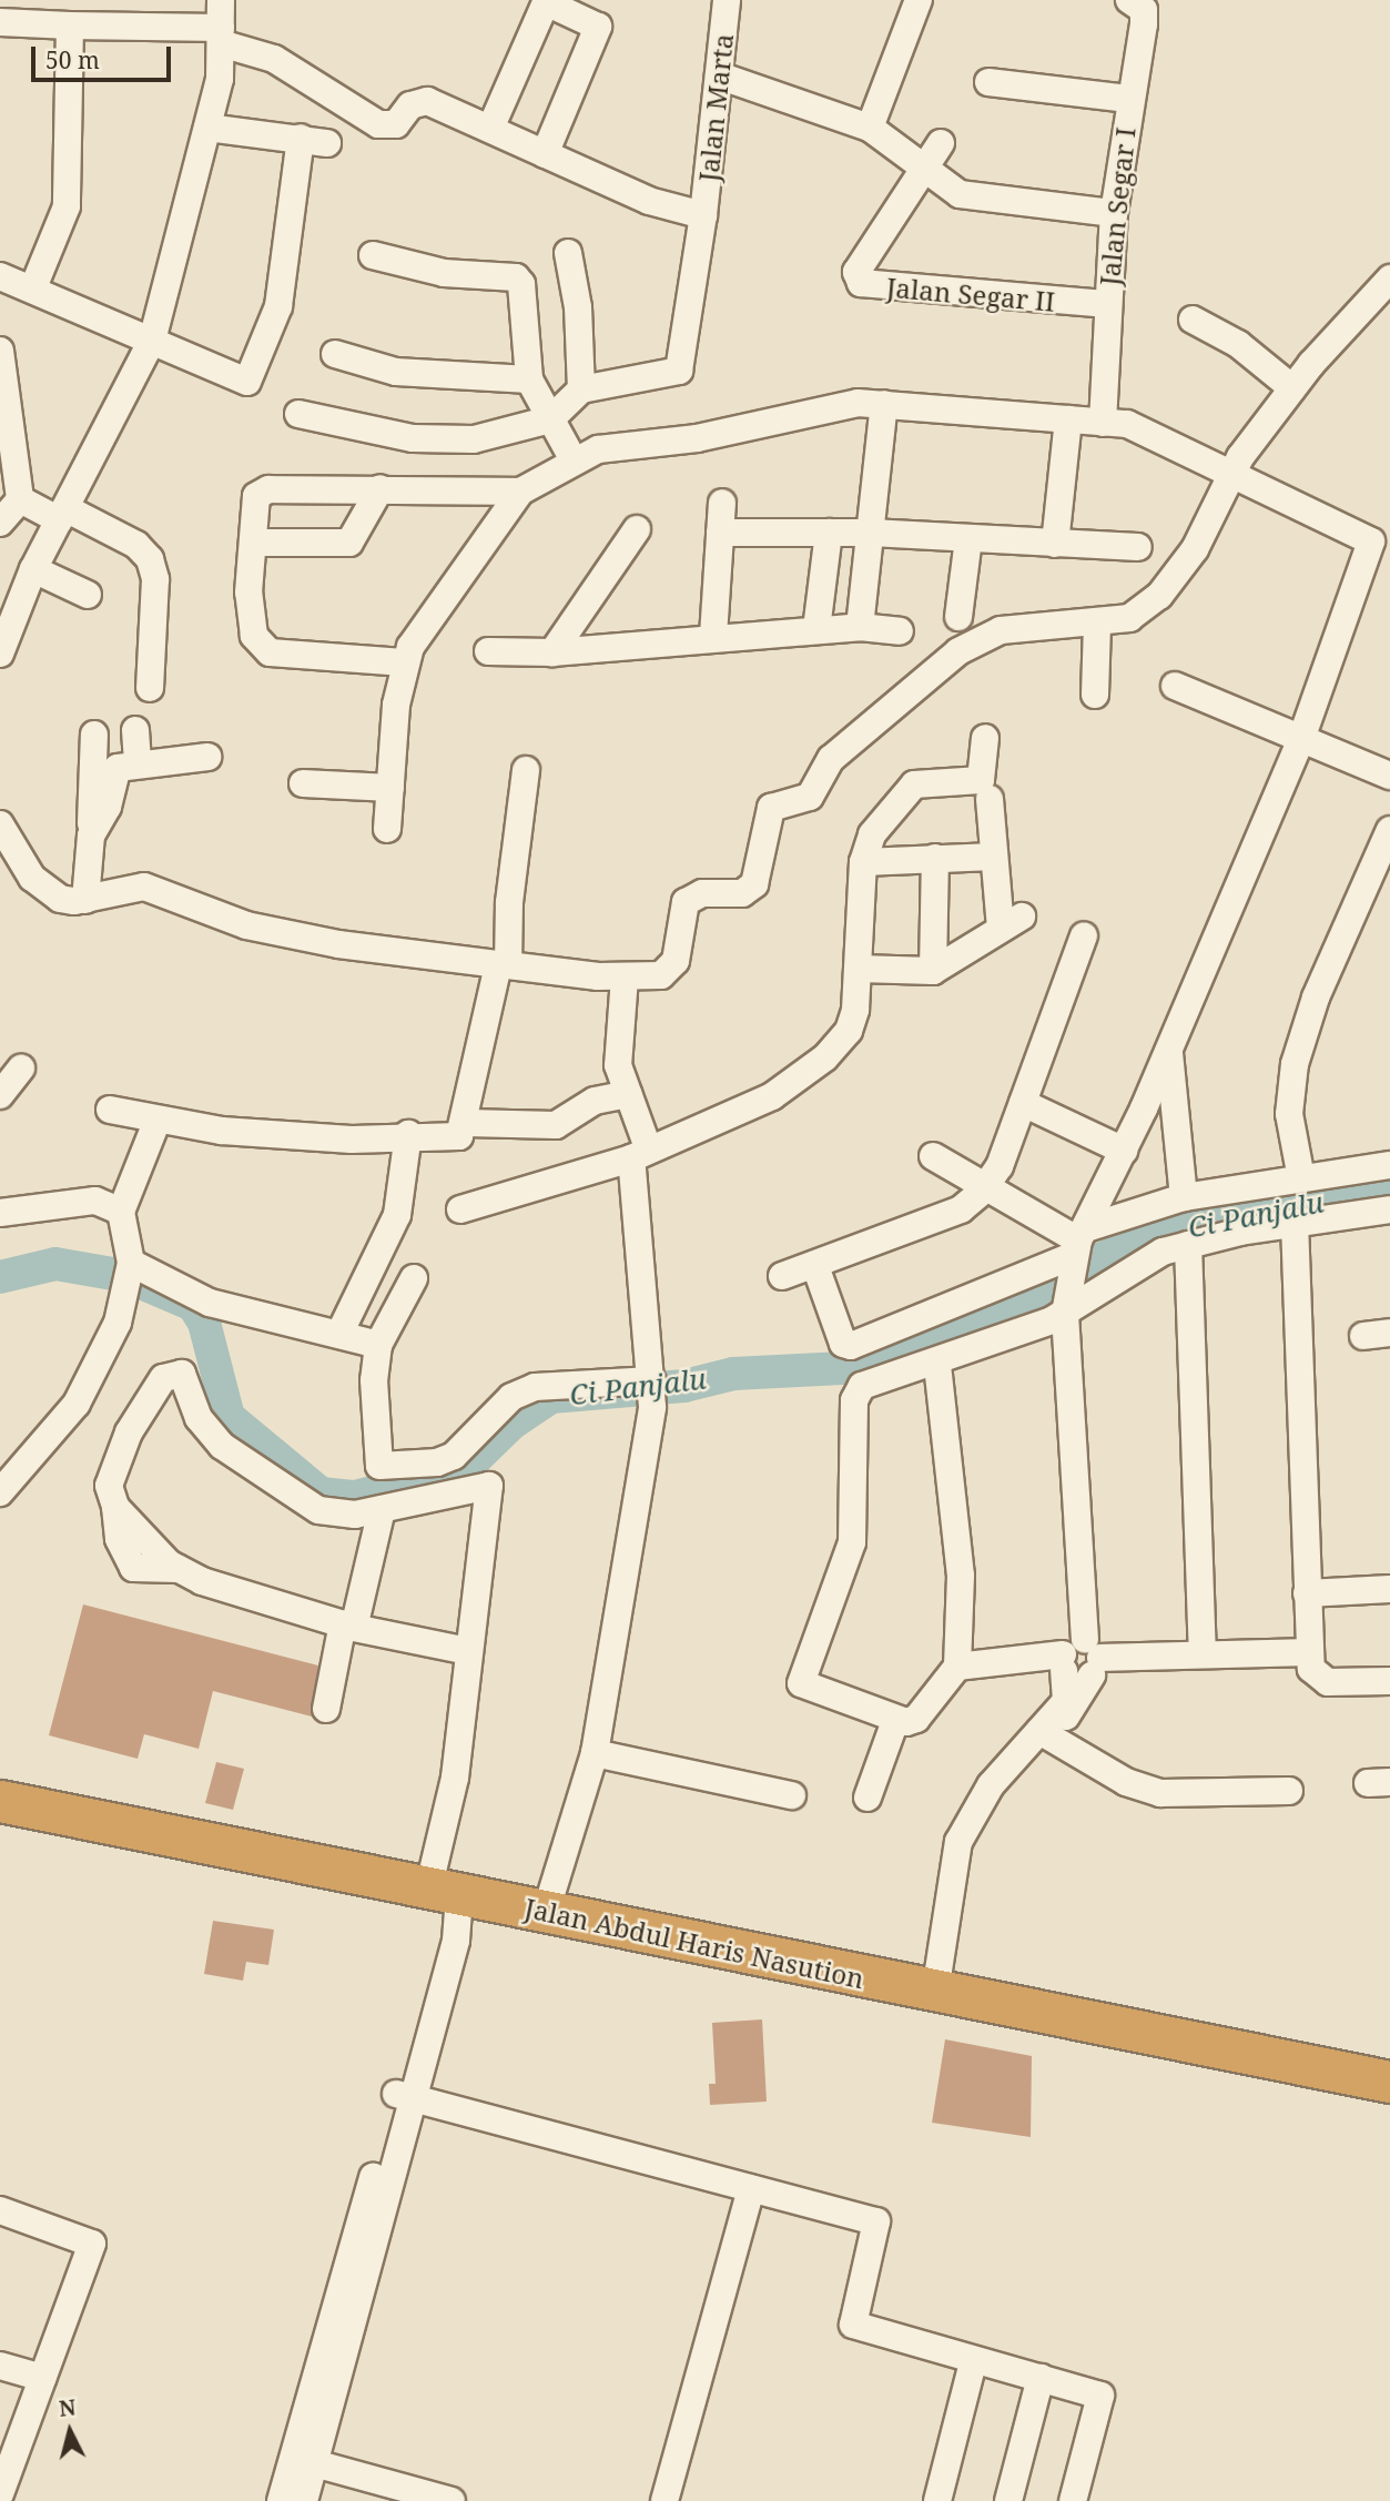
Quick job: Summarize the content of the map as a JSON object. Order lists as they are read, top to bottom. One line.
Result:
{"streets":{"highway":["Jalan Abdul Haris Nasution"],"street":["Jalan Marta","Jalan Segar I","Jalan Segar II"]},"crossings":[["Jalan Segar I","Jalan Segar II"]],"water":["Ci Panjalu"],"scale_bar":"50 m","north":"top"}
